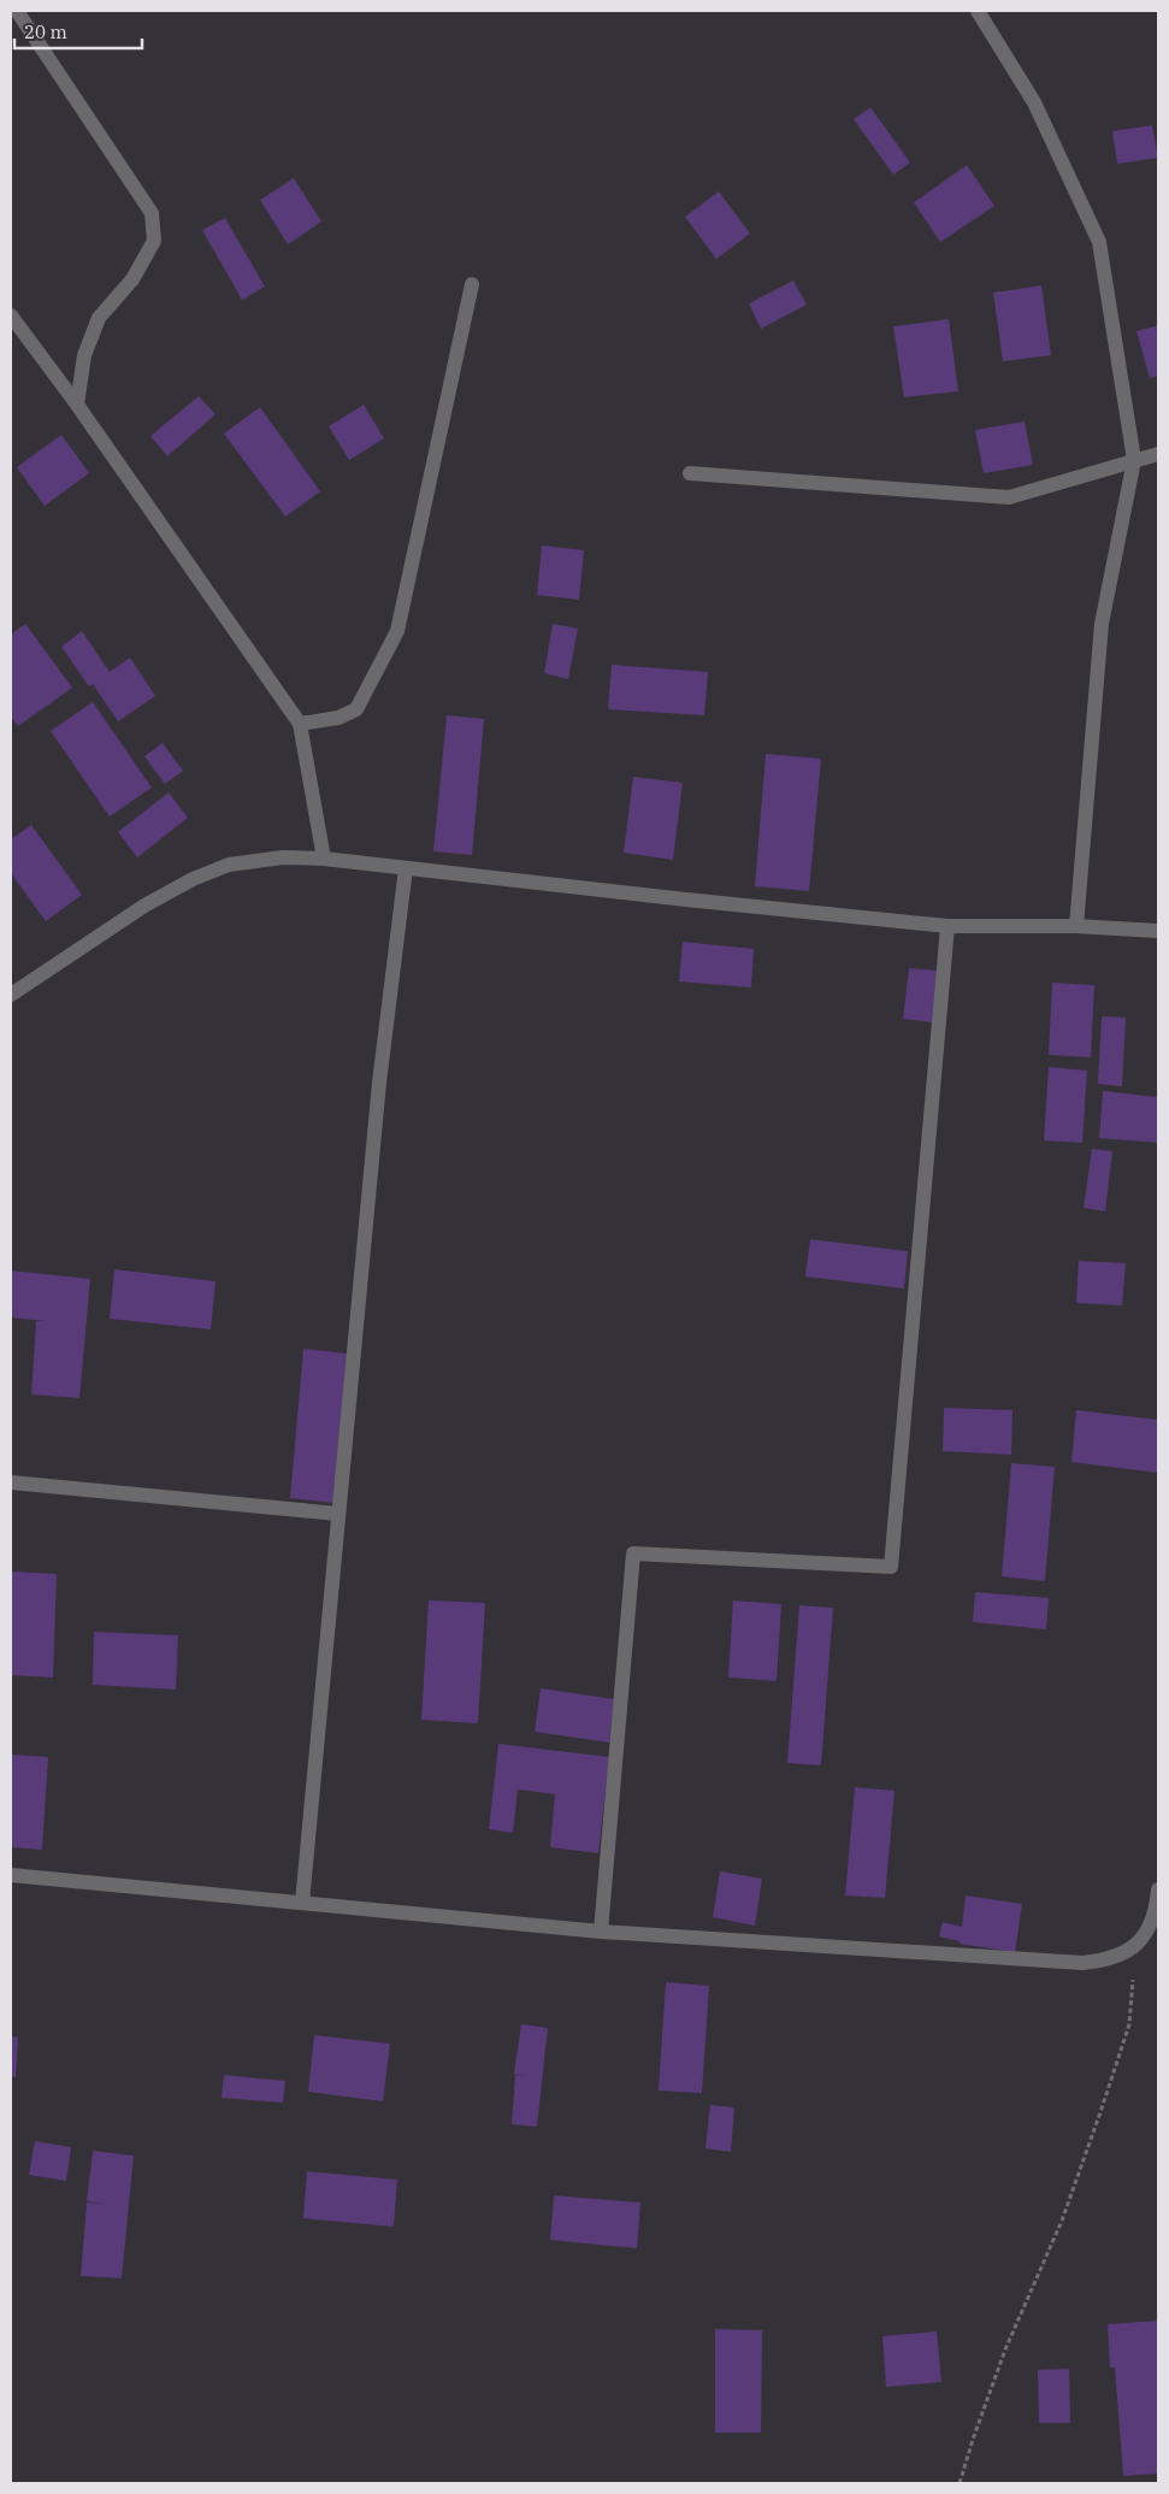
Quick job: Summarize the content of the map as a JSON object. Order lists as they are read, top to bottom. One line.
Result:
{"scale_bar":"20 m"}
